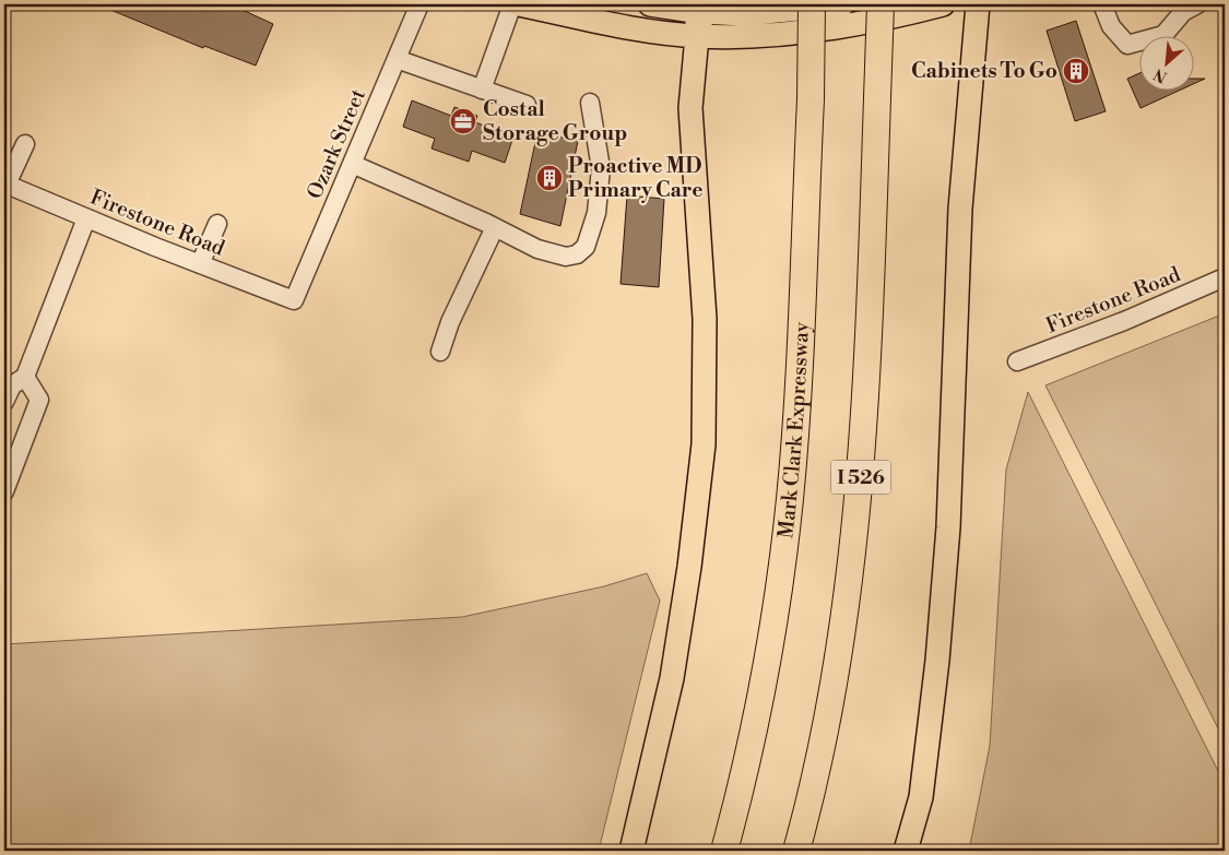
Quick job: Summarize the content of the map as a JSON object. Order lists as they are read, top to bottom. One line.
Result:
{"streets":{"highway":["Mark Clark Expressway","I 526"],"street":["Ozark Street","Firestone Road"]},"crossings":[["Ozark Street","Firestone Road"]],"places":{"building":["Cabinets To Go","Proactive MD Primary Care"],"office":["Costal Storage Group"]},"north":"bottom left"}
